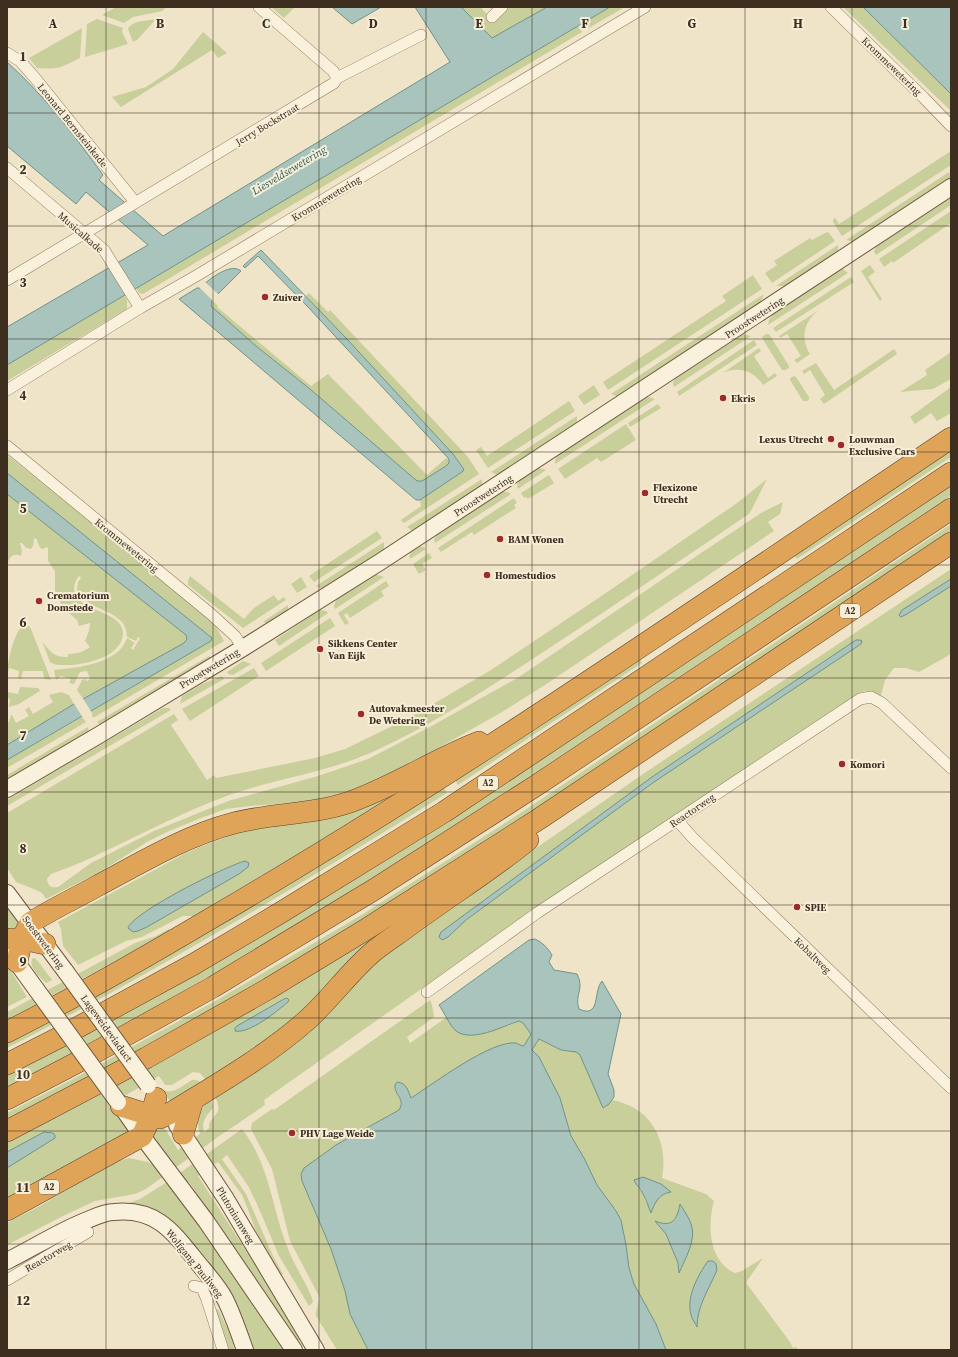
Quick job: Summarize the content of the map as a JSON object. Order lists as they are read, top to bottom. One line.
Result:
{"streets":{"highway":["A2"],"main road":["Proostwetering","Soestwetering","Lageweideviaduct","Plutoniumweg","Wolfgang Pauliweg"],"street":["Krommewetering","Jerry Bockstraat","Leonard Bernsteinkade","Musicalkade","Reactorweg","Kobaltweg"]},"crossings":[["Krommewetering","Musicalkade"],["Krommewetering","Proostwetering"],["Jerry Bockstraat","Leonard Bernsteinkade"],["Jerry Bockstraat","Musicalkade"],["A2","Lageweideviaduct"],["A2","Plutoniumweg"],["Reactorweg","Kobaltweg"],["Soestwetering","Lageweideviaduct"],["Lageweideviaduct","Plutoniumweg"]],"water":["Liesveldsewetering"],"places":["Zuiver","Ekris","Lexus Utrecht","Louwman Exclusive Cars","Flexizone Utrecht","BAM Wonen","Homestudios","Crematorium Domstede","Sikkens Center Van Eijk","Autovakmeester De Wetering","Komori","SPIE","PHV Lage Weide"],"grid":{"columns":["A","B","C","D","E","F","G","H","I"],"rows":["1","2","3","4","5","6","7","8","9","10","11","12"]}}
